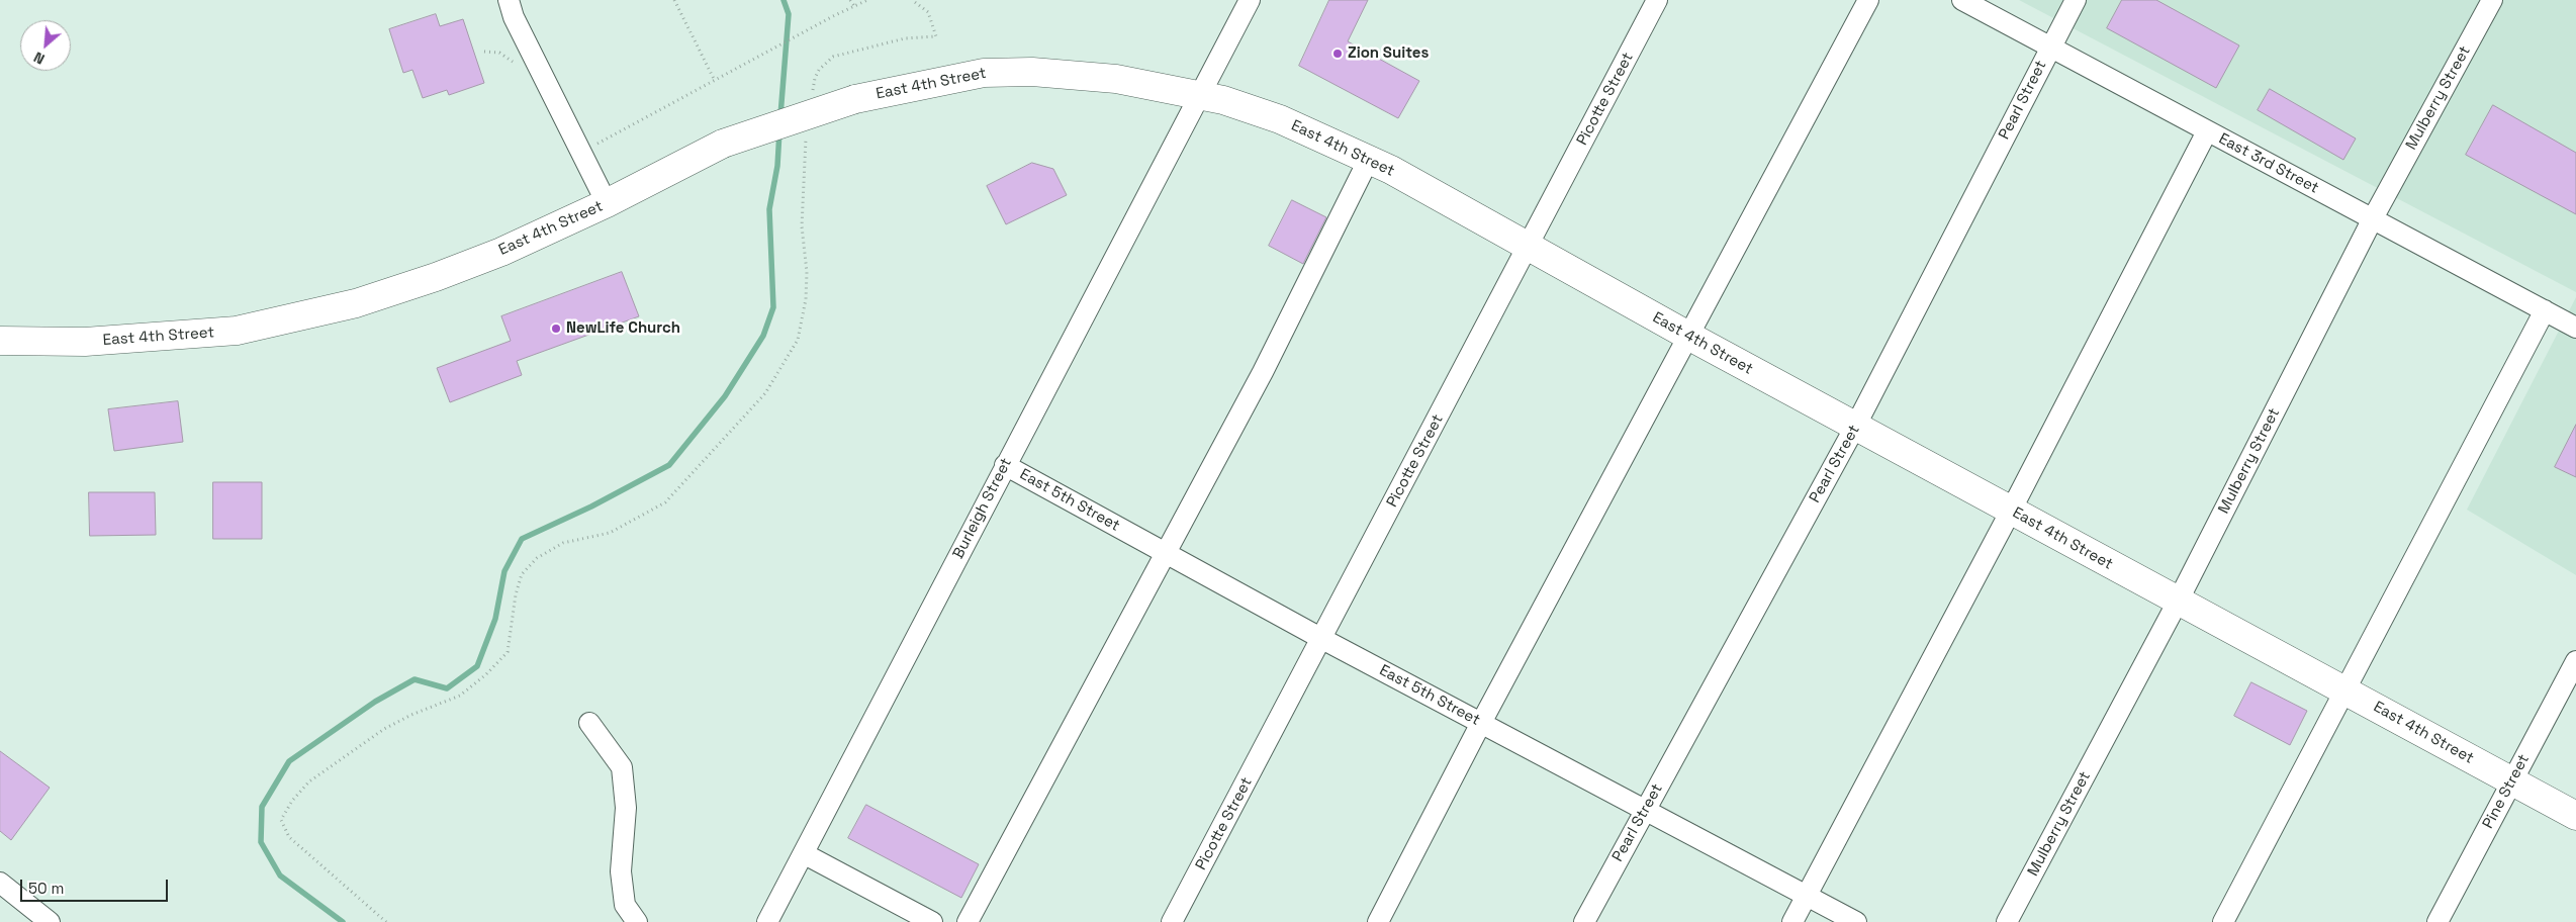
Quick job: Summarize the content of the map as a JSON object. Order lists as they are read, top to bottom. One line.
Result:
{"streets":{"highway":["East 4th Street"],"street":["Mulberry Street","Picotte Street","Pearl Street","East 3rd Street","East 5th Street","Burleigh Street","Pine Street"]},"crossings":[["East 4th Street","Mulberry Street"],["East 4th Street","Picotte Street"],["East 4th Street","Pearl Street"],["East 4th Street","Burleigh Street"],["East 4th Street","Pine Street"],["Mulberry Street","East 3rd Street"],["Picotte Street","East 5th Street"],["Pearl Street","East 3rd Street"],["Pearl Street","East 5th Street"],["East 5th Street","Burleigh Street"]],"places":["Zion Suites","NewLife Church"],"scale_bar":"50 m","north":"bottom left"}
